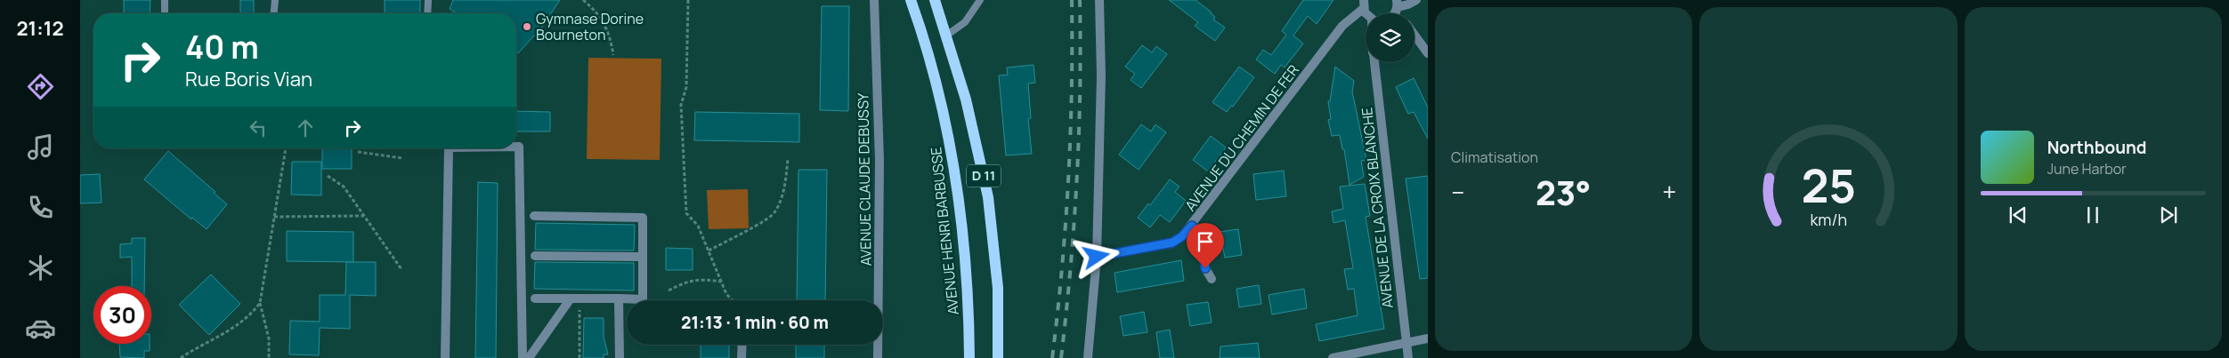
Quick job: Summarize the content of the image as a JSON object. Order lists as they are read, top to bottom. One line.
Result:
{"streets":{"main road":["D 11","AVENUE HENRI BARBUSSE"],"street":["AVENUE DU CHEMIN DE FER","AVENUE CLAUDE DEBUSSY","AVENUE DE LA CROIX BLANCHE"]},"places":["Gymnase Dorine Bourneton"],"page":{"tabs":"21:12","tile":"Climatisation","turn":["40 m","Rue Boris Vian"],"song":["Northbound","June Harbor"],"heat":["−","23°","+"],"limit":"30","trip":"21:13 · 1 min · 60 m","gauge":["25","km/h"]}}
